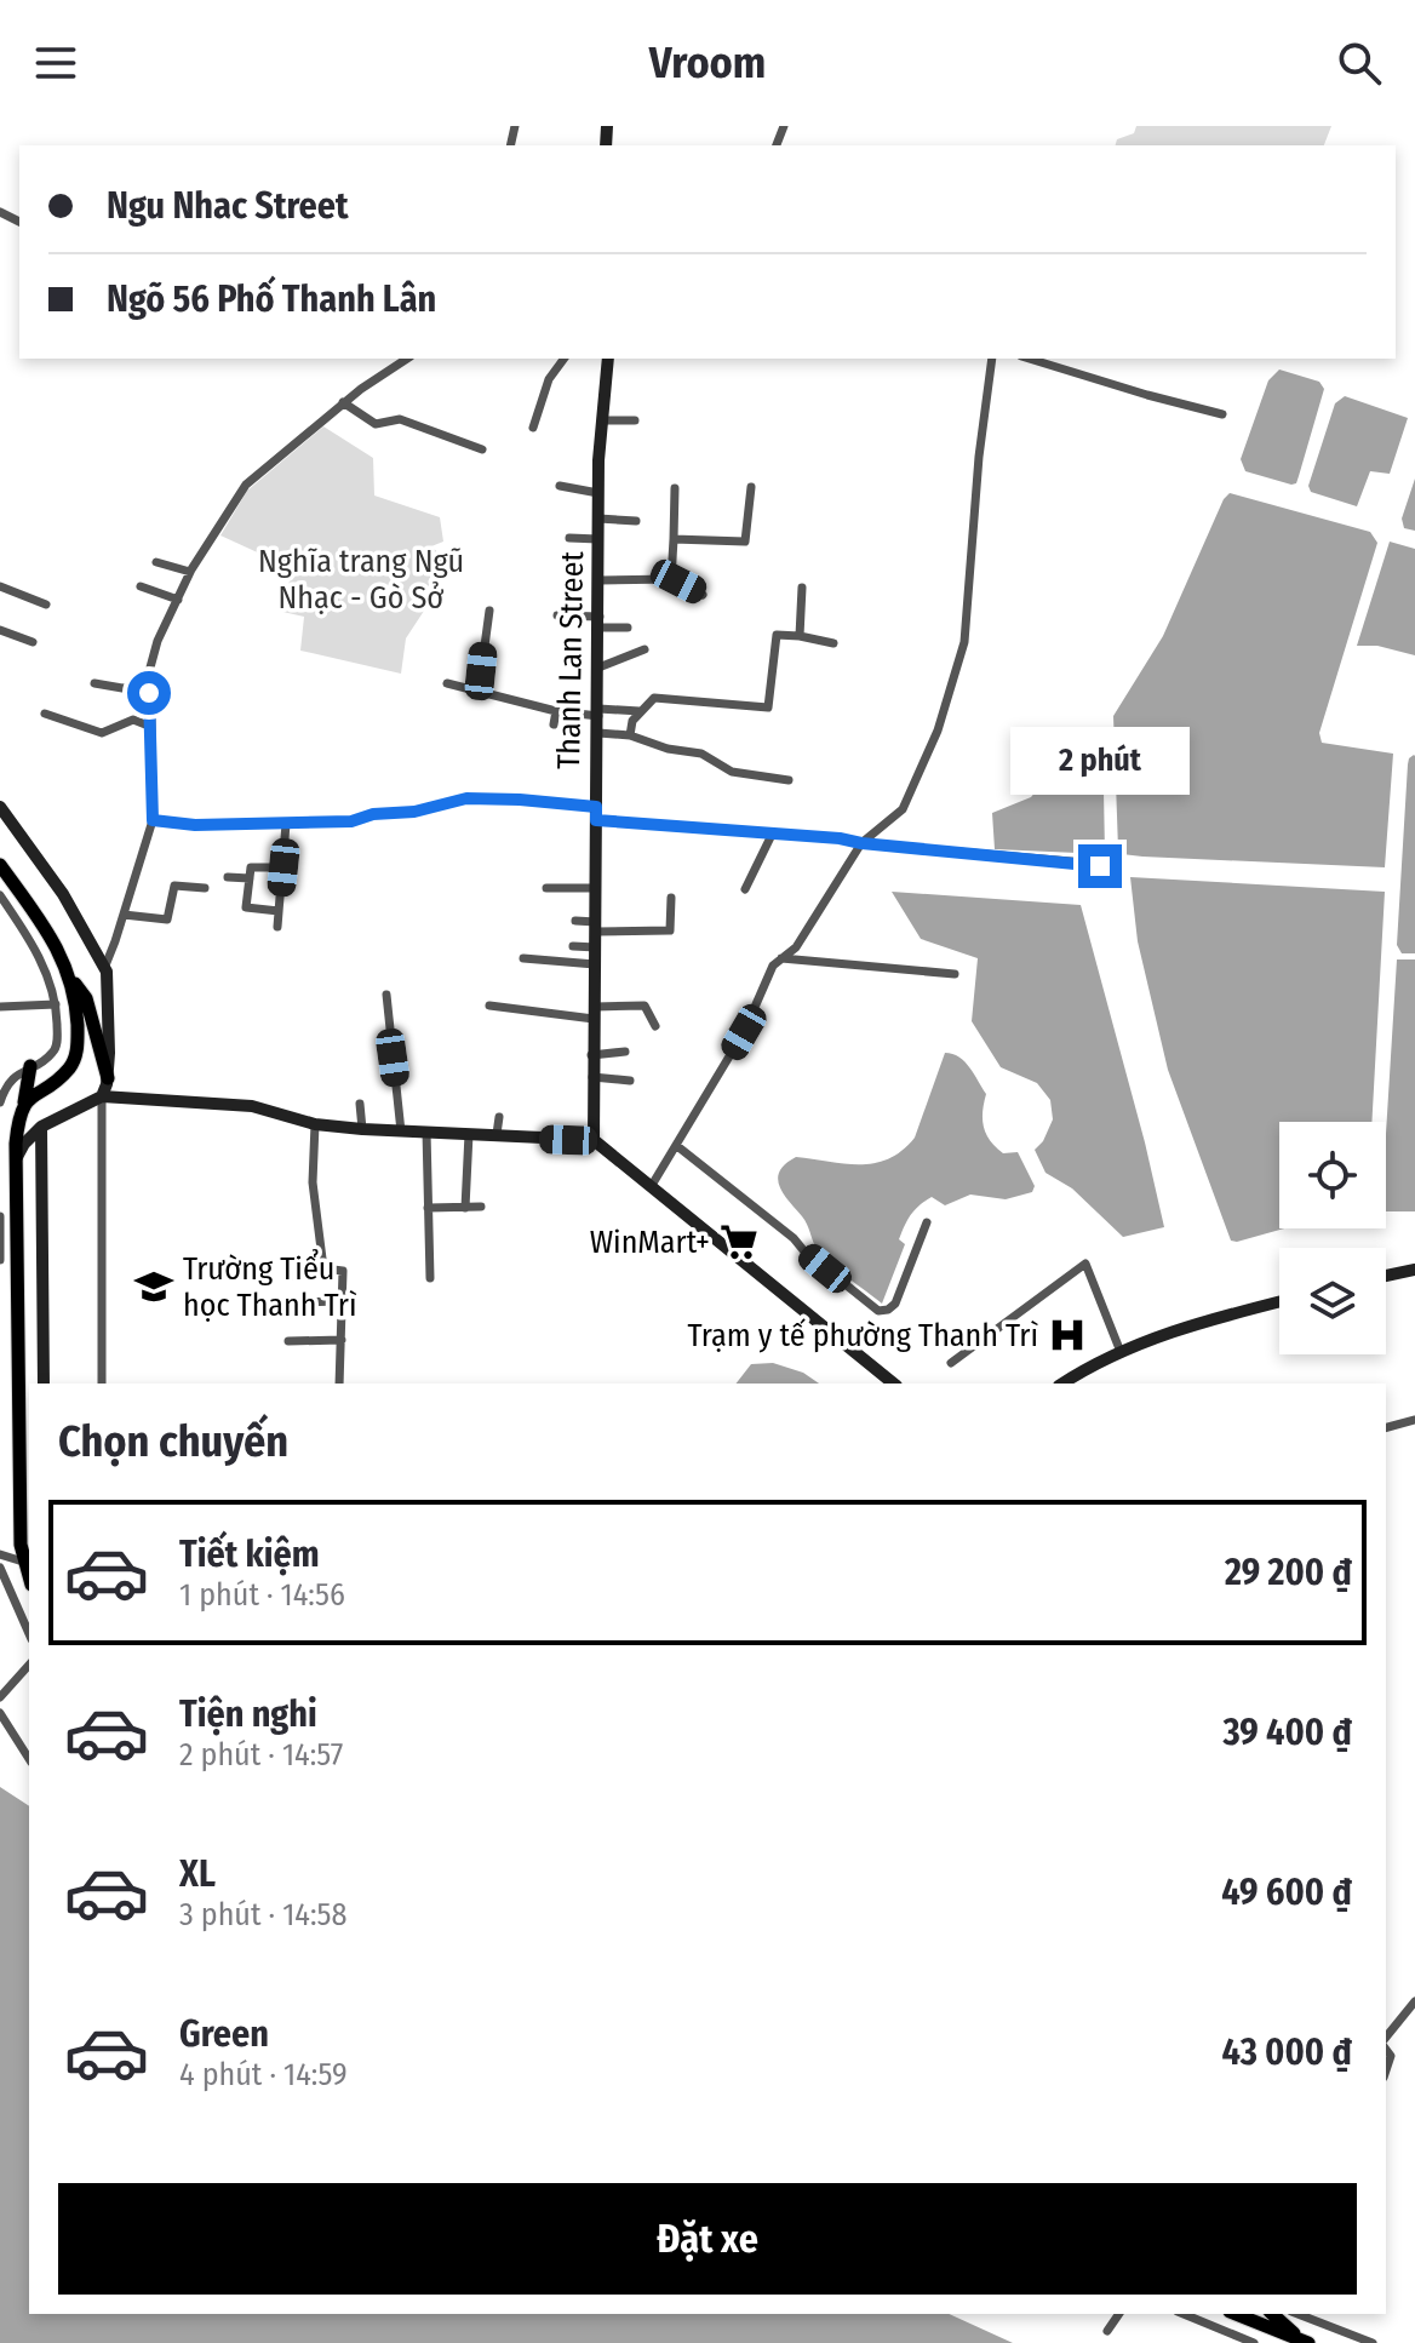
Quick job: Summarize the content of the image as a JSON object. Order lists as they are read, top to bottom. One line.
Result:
{"streets":{"street":["Thanh Lan Street"]},"parks":["Nghĩa trang Ngũ Nhạc - Gò Sở"],"places":{"supermarket":["WinMart+"],"school or university":["Trường Tiểu học Thanh Trì"],"hospital":["Trạm y tế phường Thanh Trì"]},"page":{"header":"Vroom","banner":["Ngu Nhac Street","Ngõ 56 Phố Thanh Lân"],"bubble":"2 phút","heading":"Chọn chuyến","list":[{"name":"Tiết kiệm","note":"1 phút · 14:56","value":"29 200 ₫"},{"name":"Tiện nghi","note":"2 phút · 14:57","value":"39 400 ₫"},{"name":"XL","note":"3 phút · 14:58","value":"49 600 ₫"},{"name":"Green","note":"4 phút · 14:59","value":"43 000 ₫"}],"buttons":"Đặt xe"}}
